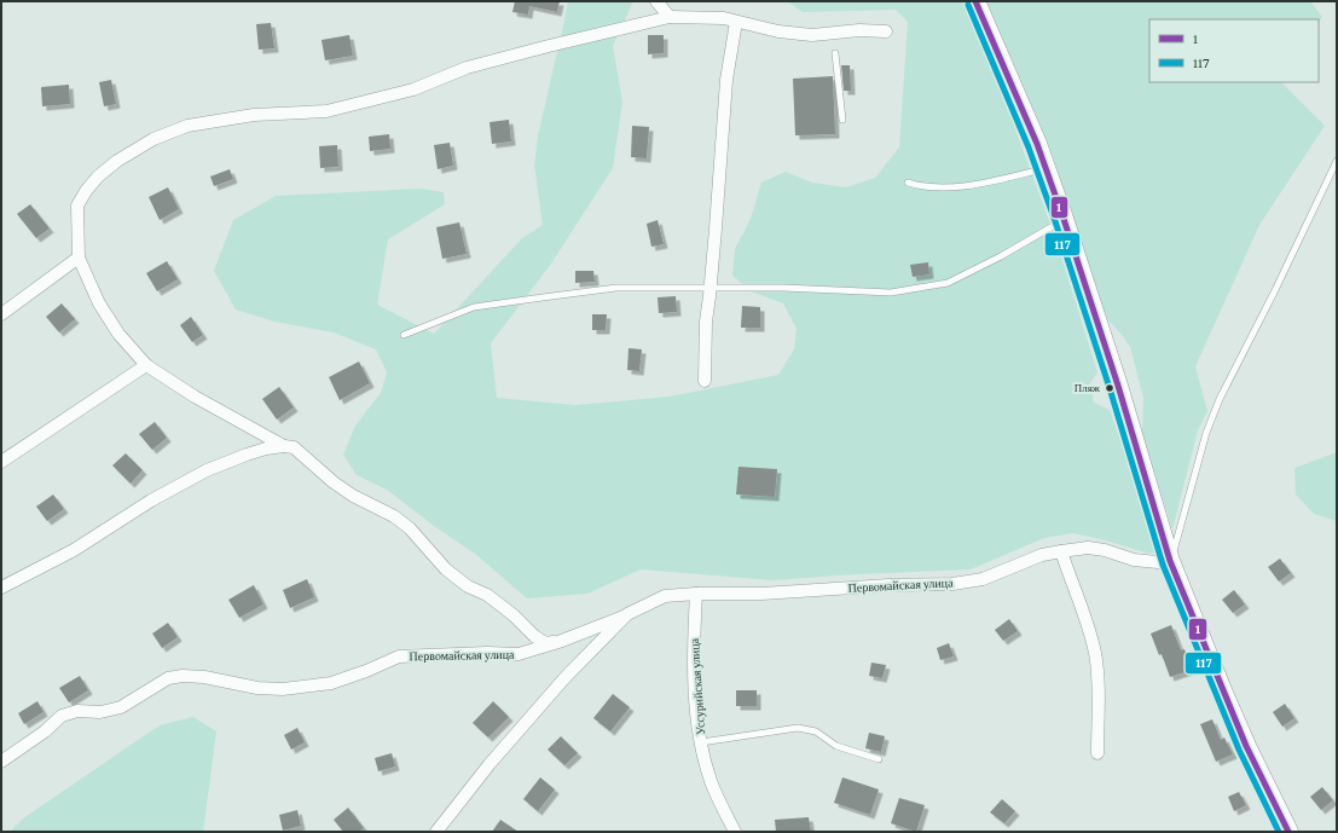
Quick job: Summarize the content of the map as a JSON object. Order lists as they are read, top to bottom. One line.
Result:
{"streets":{"street":["Первомайская улица","Уссурийская улица"]},"crossings":[["Первомайская улица","Уссурийская улица"]],"places":["Пляж"],"lines":["transit line 1","transit line 117"],"legend":["1","117"]}
